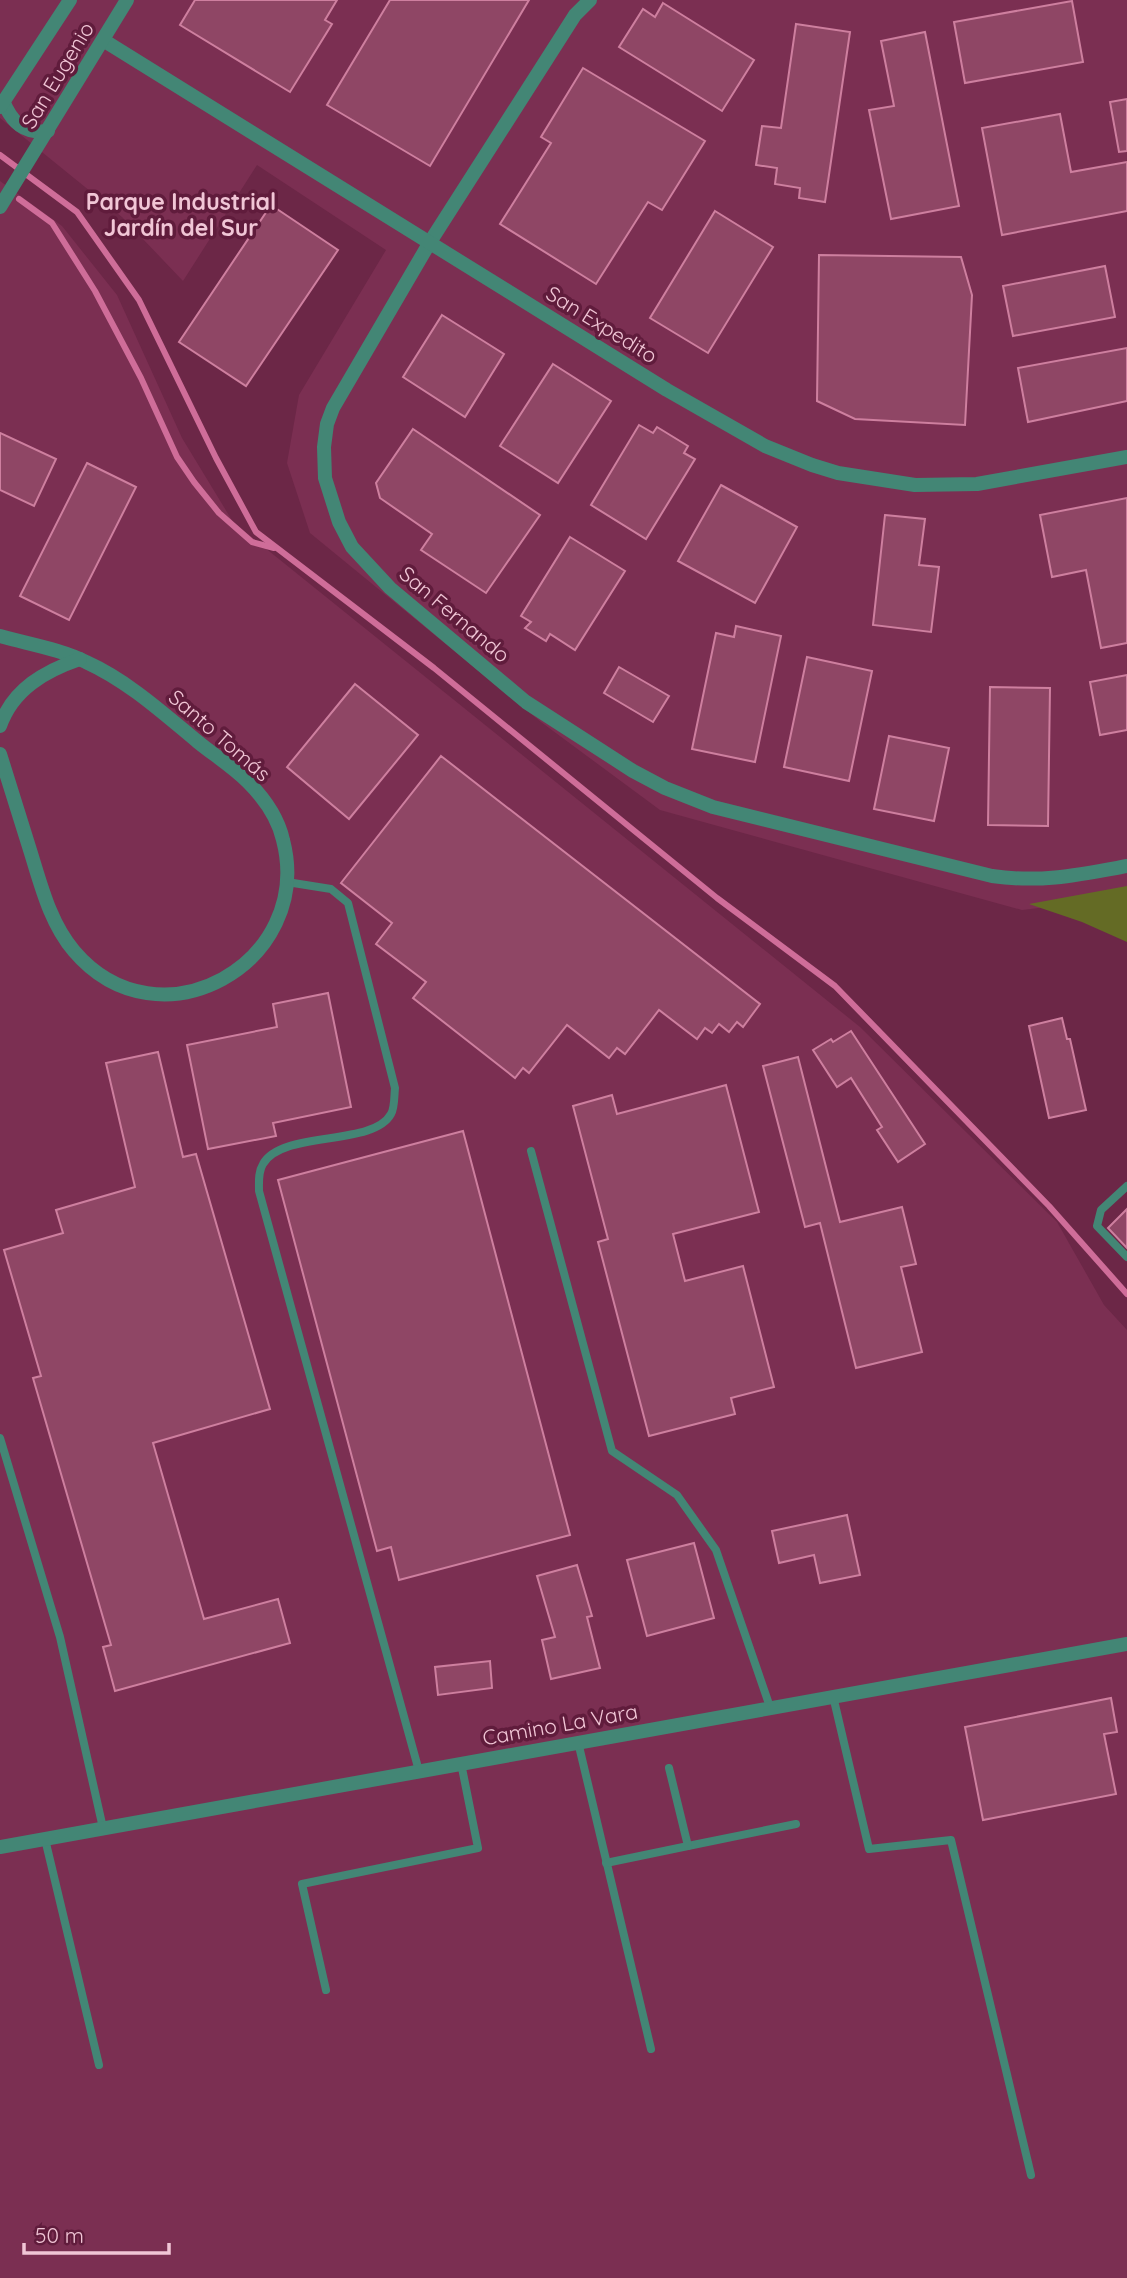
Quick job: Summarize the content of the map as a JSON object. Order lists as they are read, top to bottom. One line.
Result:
{"streets":{"street":["San Eugenio","San Expedito","San Fernando","Santo Tomás","Camino La Vara"]},"crossings":[["San Eugenio","San Expedito"],["San Expedito","San Fernando"]],"districts":["Parque Industrial Jardín del Sur"],"scale_bar":"50 m"}
